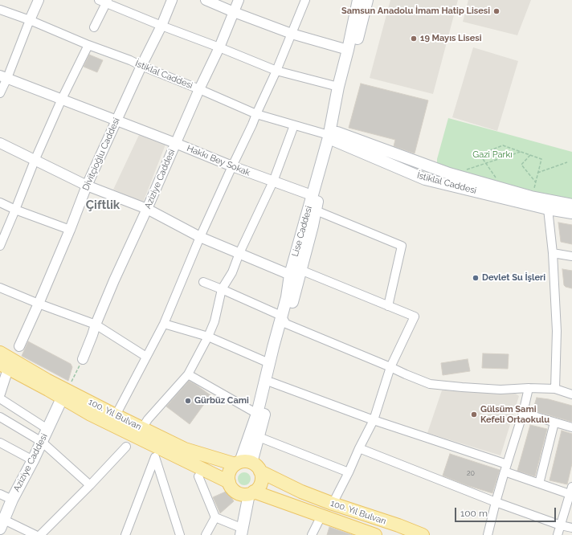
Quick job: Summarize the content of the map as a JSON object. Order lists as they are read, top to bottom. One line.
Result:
{"streets":{"main road":["İstiklal Caddesi","Aziziye Caddesi","Lise Caddesi","100. Yıl Bulvarı"],"street":["Divitçioğlu Caddesi","Hakkı Bey Sokak"]},"crossings":[["İstiklal Caddesi","Divitçioğlu Caddesi"],["İstiklal Caddesi","Aziziye Caddesi"],["İstiklal Caddesi","Lise Caddesi"],["Divitçioğlu Caddesi","Hakkı Bey Sokak"],["Hakkı Bey Sokak","Aziziye Caddesi"],["Hakkı Bey Sokak","Lise Caddesi"],["Aziziye Caddesi","100. Yıl Bulvarı"],["Lise Caddesi","100. Yıl Bulvarı"]],"districts":["Çiftlik"],"parks":["Gazi Parkı"],"places":["Samsun Anadolu İmam Hatip Lisesi","19 Mayıs Lisesi","Devlet Su İşleri","Gürbüz Cami","Gülsüm Sami Kefeli Ortaokulu"],"house_numbers":["20"],"scale_bar":"100 m"}
